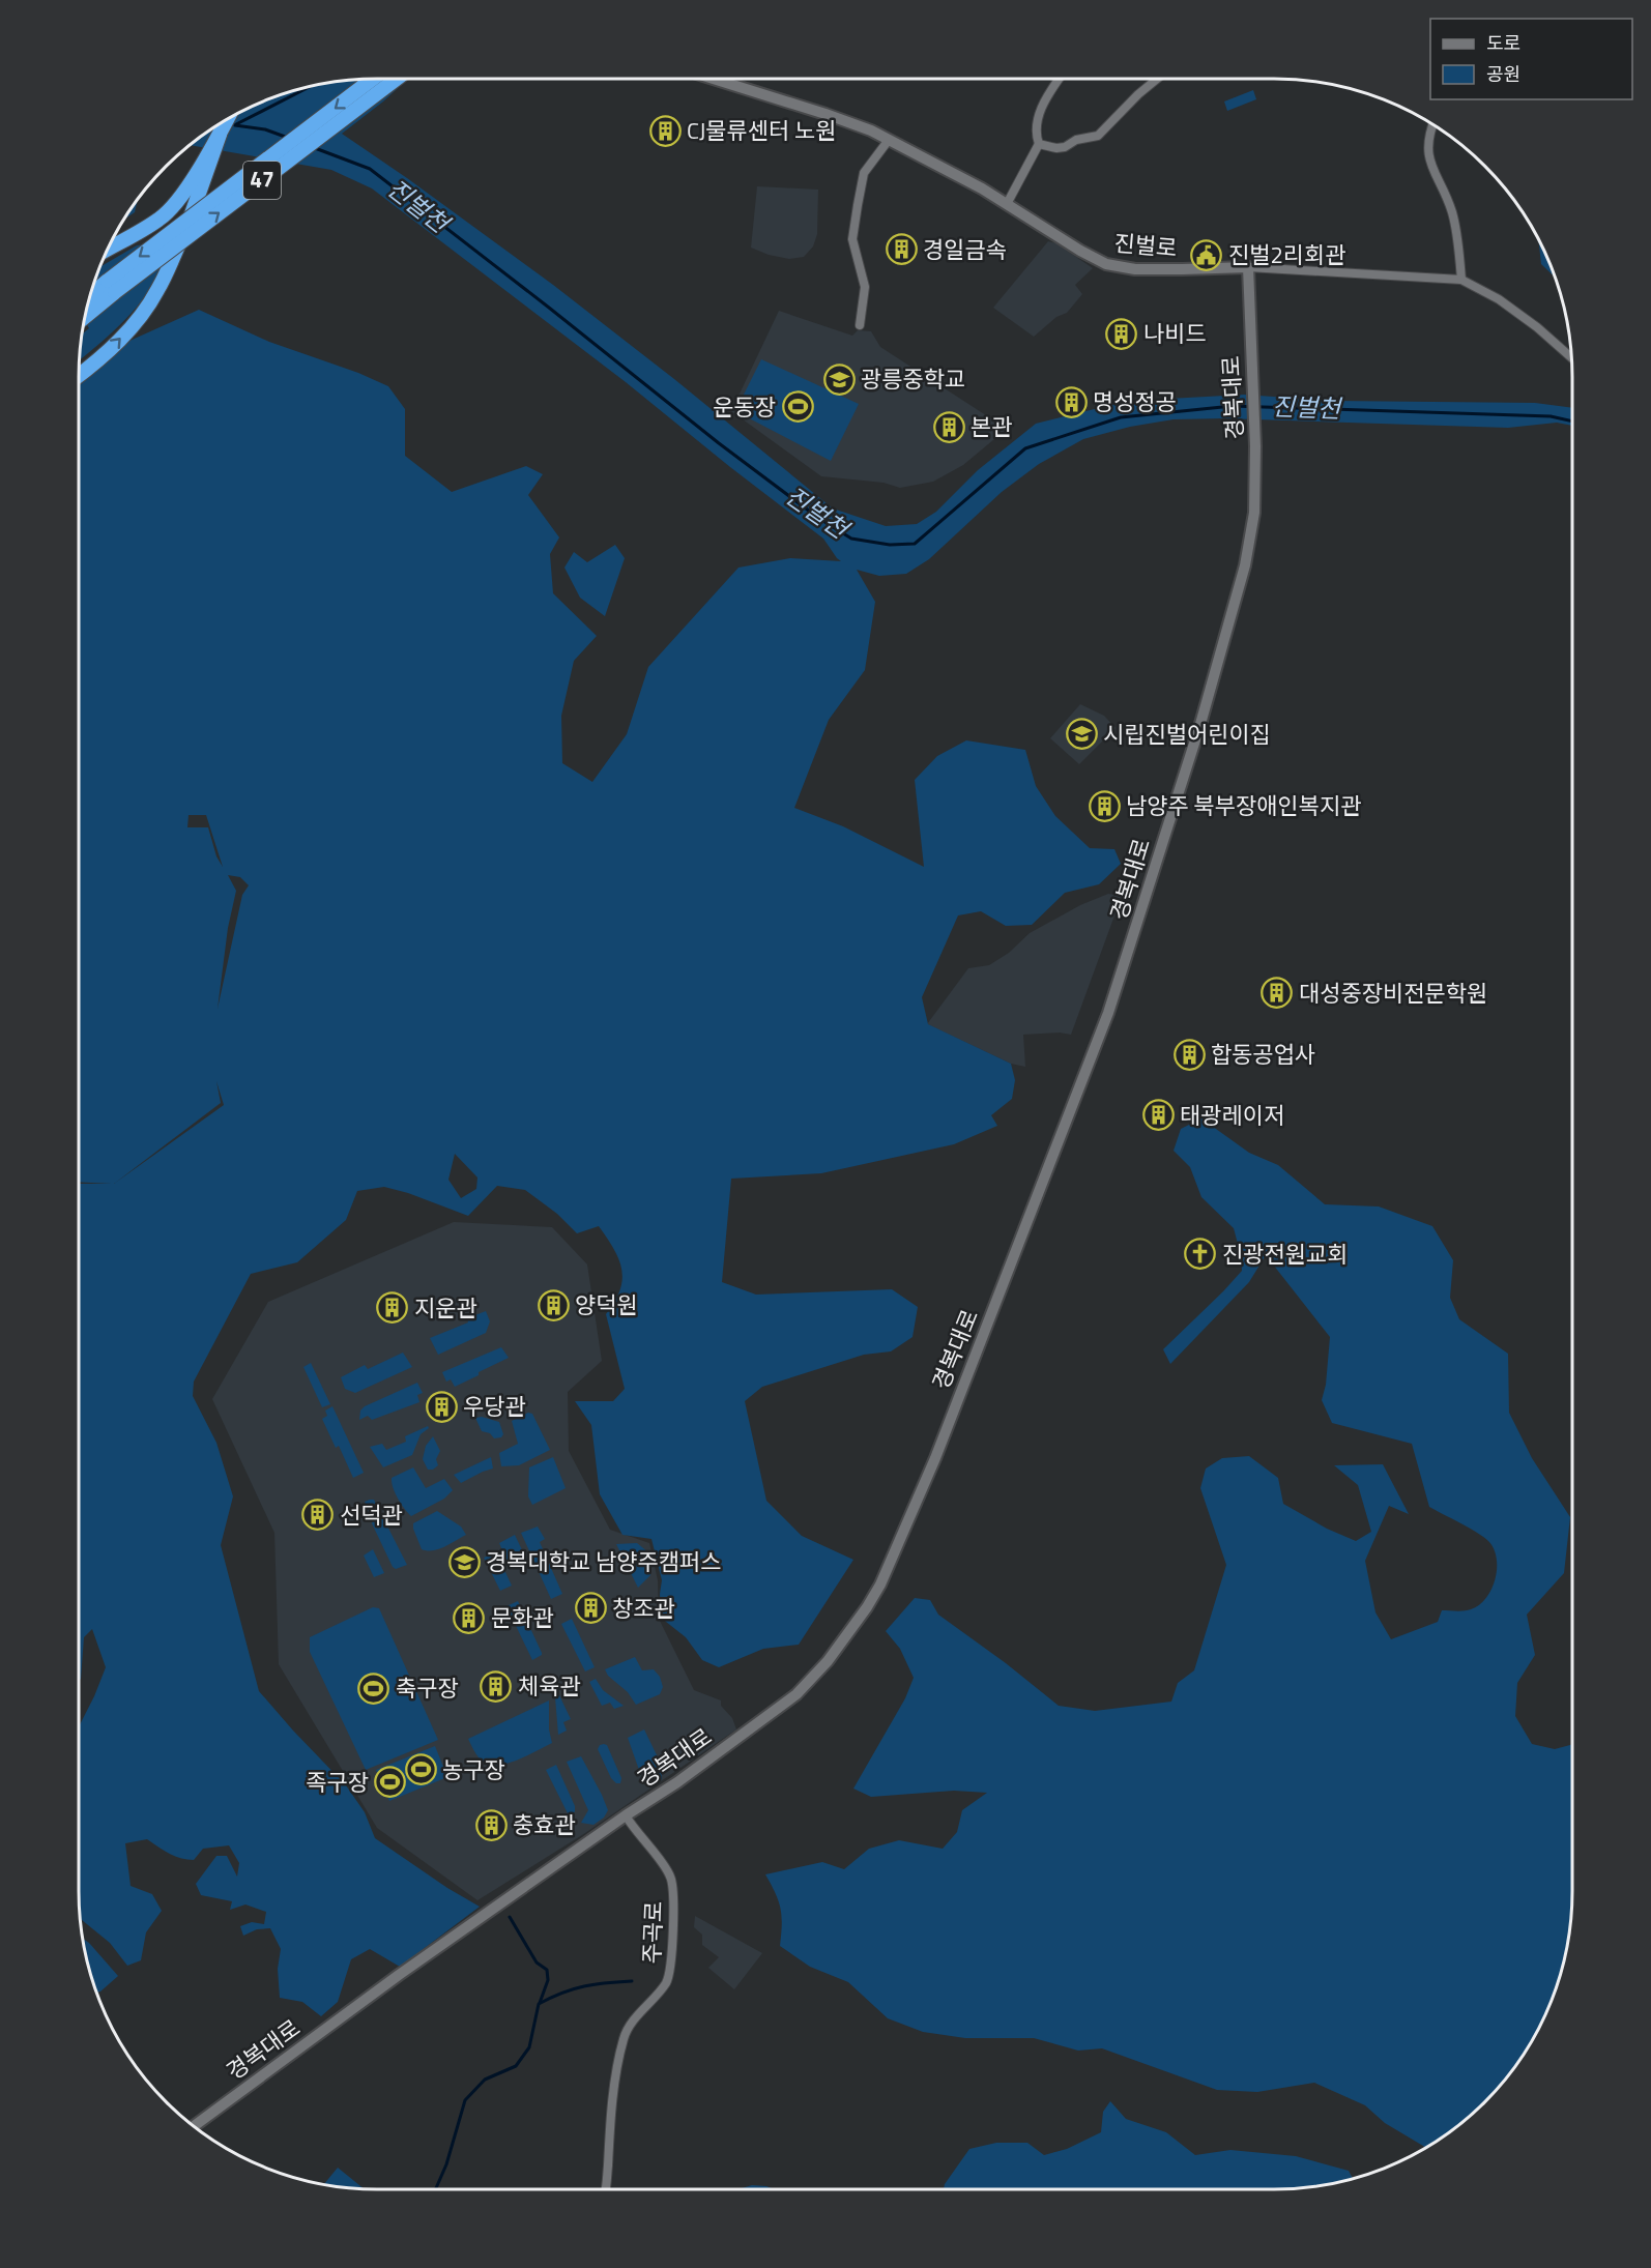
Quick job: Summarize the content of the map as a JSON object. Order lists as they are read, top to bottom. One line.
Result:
{"streets":{"highway":["47"],"street":["진벌로","경복대로","주곡로"]},"crossings":[["진벌로","경복대로"],["경복대로","주곡로"]],"water":["진벌천"],"places":{"building":["CJ물류센터 노원","경일금속","나비드","명성정공","본관","남양주 북부장애인복지관","대성중장비전문학원","합동공업사","태광레이저","양덕원","지운관","우당관","선덕관","창조관","문화관","체육관","충효관"],"public building":["진벌2리회관"],"school or university":["광릉중학교","시립진벌어린이집","경복대학교 남양주캠퍼스"],"sports":["운동장","축구장","농구장","족구장"],"church":["진광전원교회"]},"legend":["도로","공원"]}
